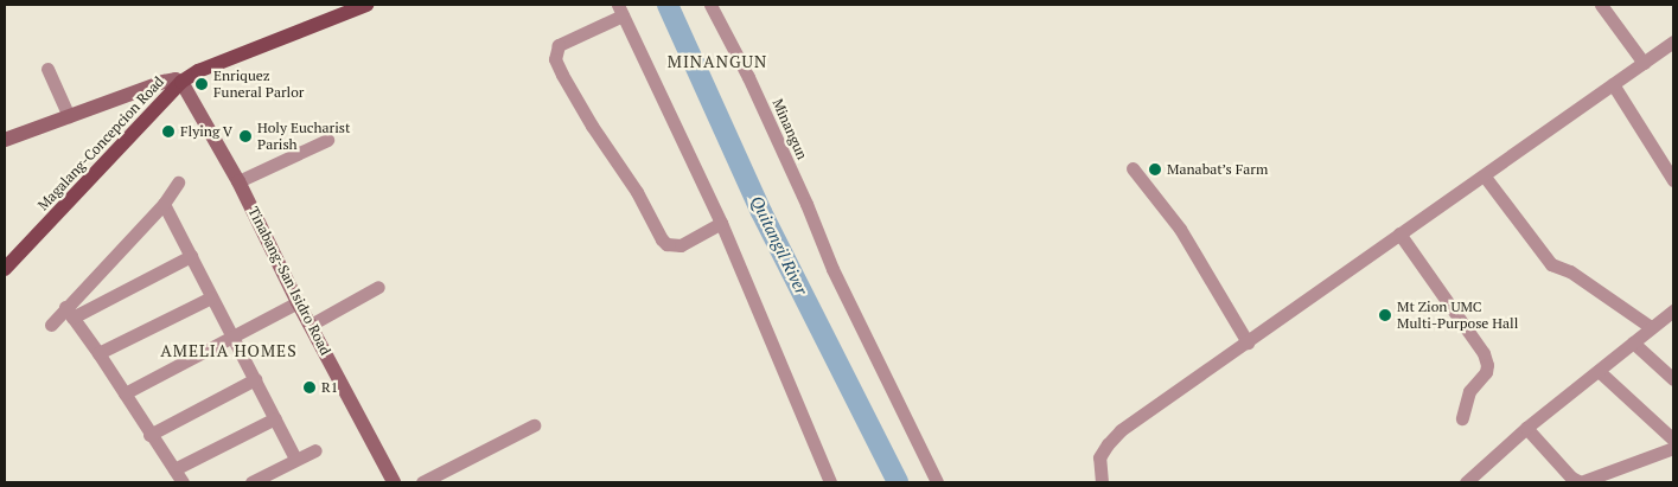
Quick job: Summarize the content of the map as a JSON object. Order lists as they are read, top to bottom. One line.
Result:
{"streets":{"main road":["Magalang-Concepcion Road"],"street":["Minangun","Tinabang-San Isidro Road"]},"crossings":[["Magalang-Concepcion Road","Tinabang-San Isidro Road"]],"districts":["MINANGUN","AMELIA HOMES"],"water":["Quitangil River"],"places":["Enriquez Funeral Parlor","Flying V","Holy Eucharist Parish","Manabat’s Farm","Mt Zion UMC Multi-Purpose Hall","R1"]}
